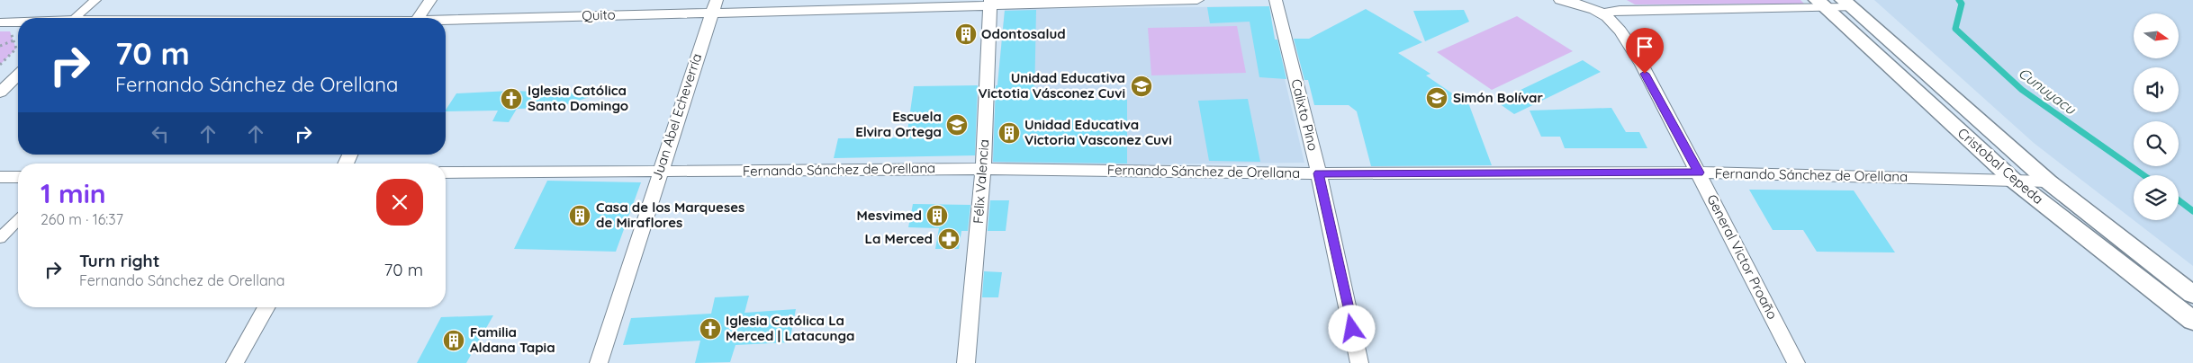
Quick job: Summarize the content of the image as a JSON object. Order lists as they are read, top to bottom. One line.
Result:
{"streets":{"street":["Quito","Calixto Pino","Juan Abel Echeverría","Cristobal Cepeda","Fernando Sánchez de Orellana","Félix Valencia","General Victor Proaño"]},"crossings":[["Quito","Juan Abel Echeverría"],["Quito","Félix Valencia"],["Calixto Pino","Fernando Sánchez de Orellana"],["Juan Abel Echeverría","Fernando Sánchez de Orellana"],["Cristobal Cepeda","Fernando Sánchez de Orellana"],["Fernando Sánchez de Orellana","Félix Valencia"],["Fernando Sánchez de Orellana","General Victor Proaño"]],"water":["Cunuyacu"],"places":{"building":["Odontosalud","Unidad Educativa Victoria Vasconez Cuvi","Casa de los Marqueses de Miraflores","Mesvimed","Familia Aldana Tapia"],"school or university":["Unidad Educativa Victotia Vásconez Cuvi","Simón Bolívar","Escuela Elvira Ortega"],"church":["Iglesia Católica Santo Domingo","Iglesia Católica La Merced | Latacunga"],"pharmacy":["La Merced"]},"north":"right","page":{"turn":["70 m","Fernando Sánchez de Orellana"],"heading":["1 min","260 m · 16:37"],"list":[{"name":"Turn right","note":"Fernando Sánchez de Orellana","value":"70 m"}]}}
